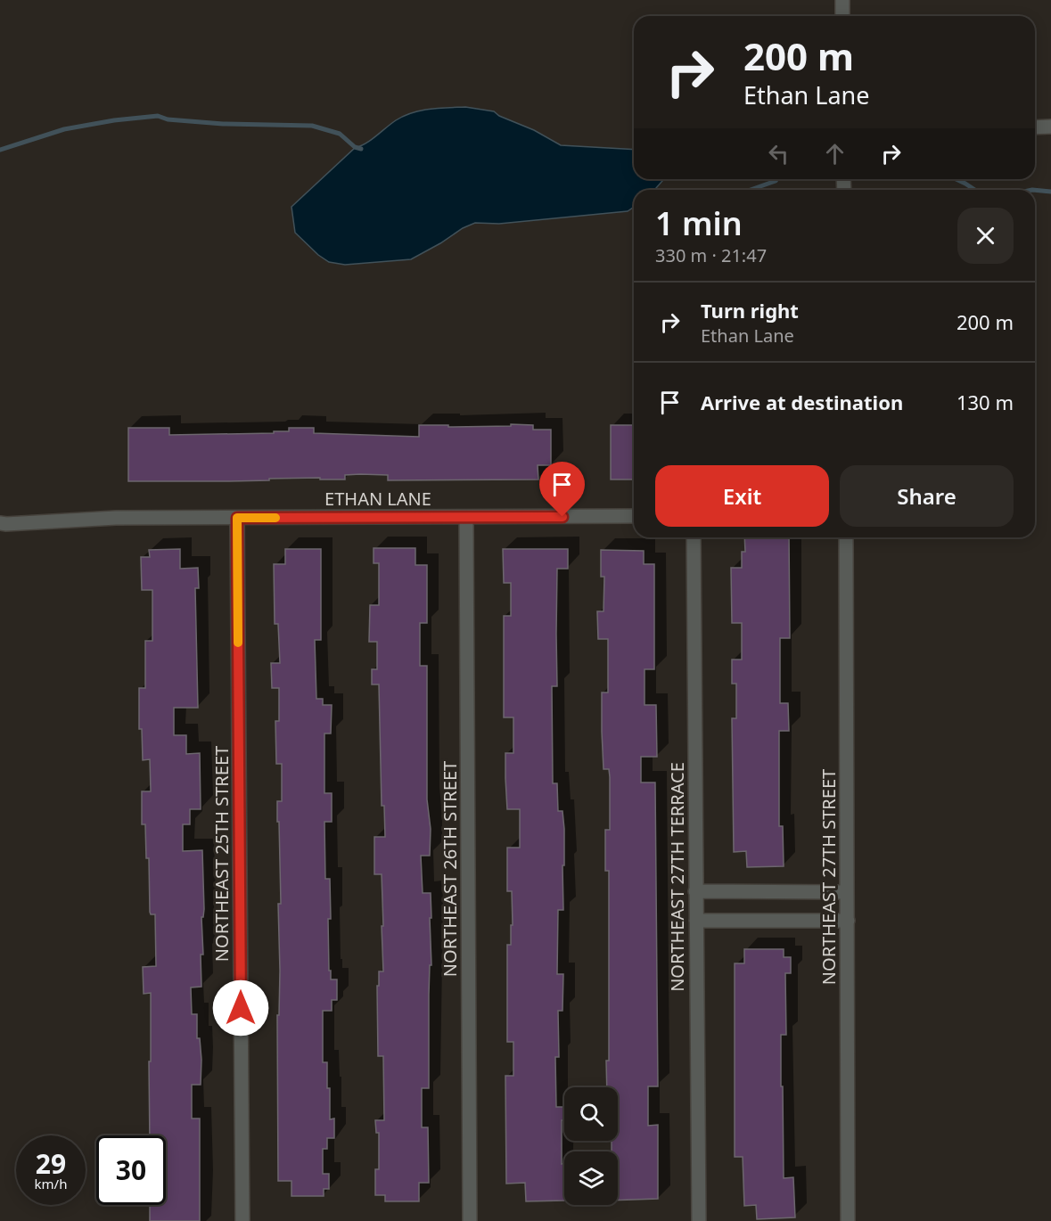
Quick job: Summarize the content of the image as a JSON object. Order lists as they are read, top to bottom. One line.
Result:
{"streets":{"street":["ETHAN LANE","NORTHEAST 25TH STREET","NORTHEAST 26TH STREET","NORTHEAST 27TH TERRACE","NORTHEAST 27TH STREET"]},"crossings":[["ETHAN LANE","NORTHEAST 25TH STREET"],["ETHAN LANE","NORTHEAST 26TH STREET"]],"page":{"turn":["200 m","Ethan Lane"],"heading":["1 min","330 m · 21:47"],"list":[{"name":"Turn right","note":"Ethan Lane","value":"200 m"},{"name":"Arrive at destination","value":"130 m"}],"buttons":["Exit","Share"],"speed":"29 km/h","limit":"30"}}
